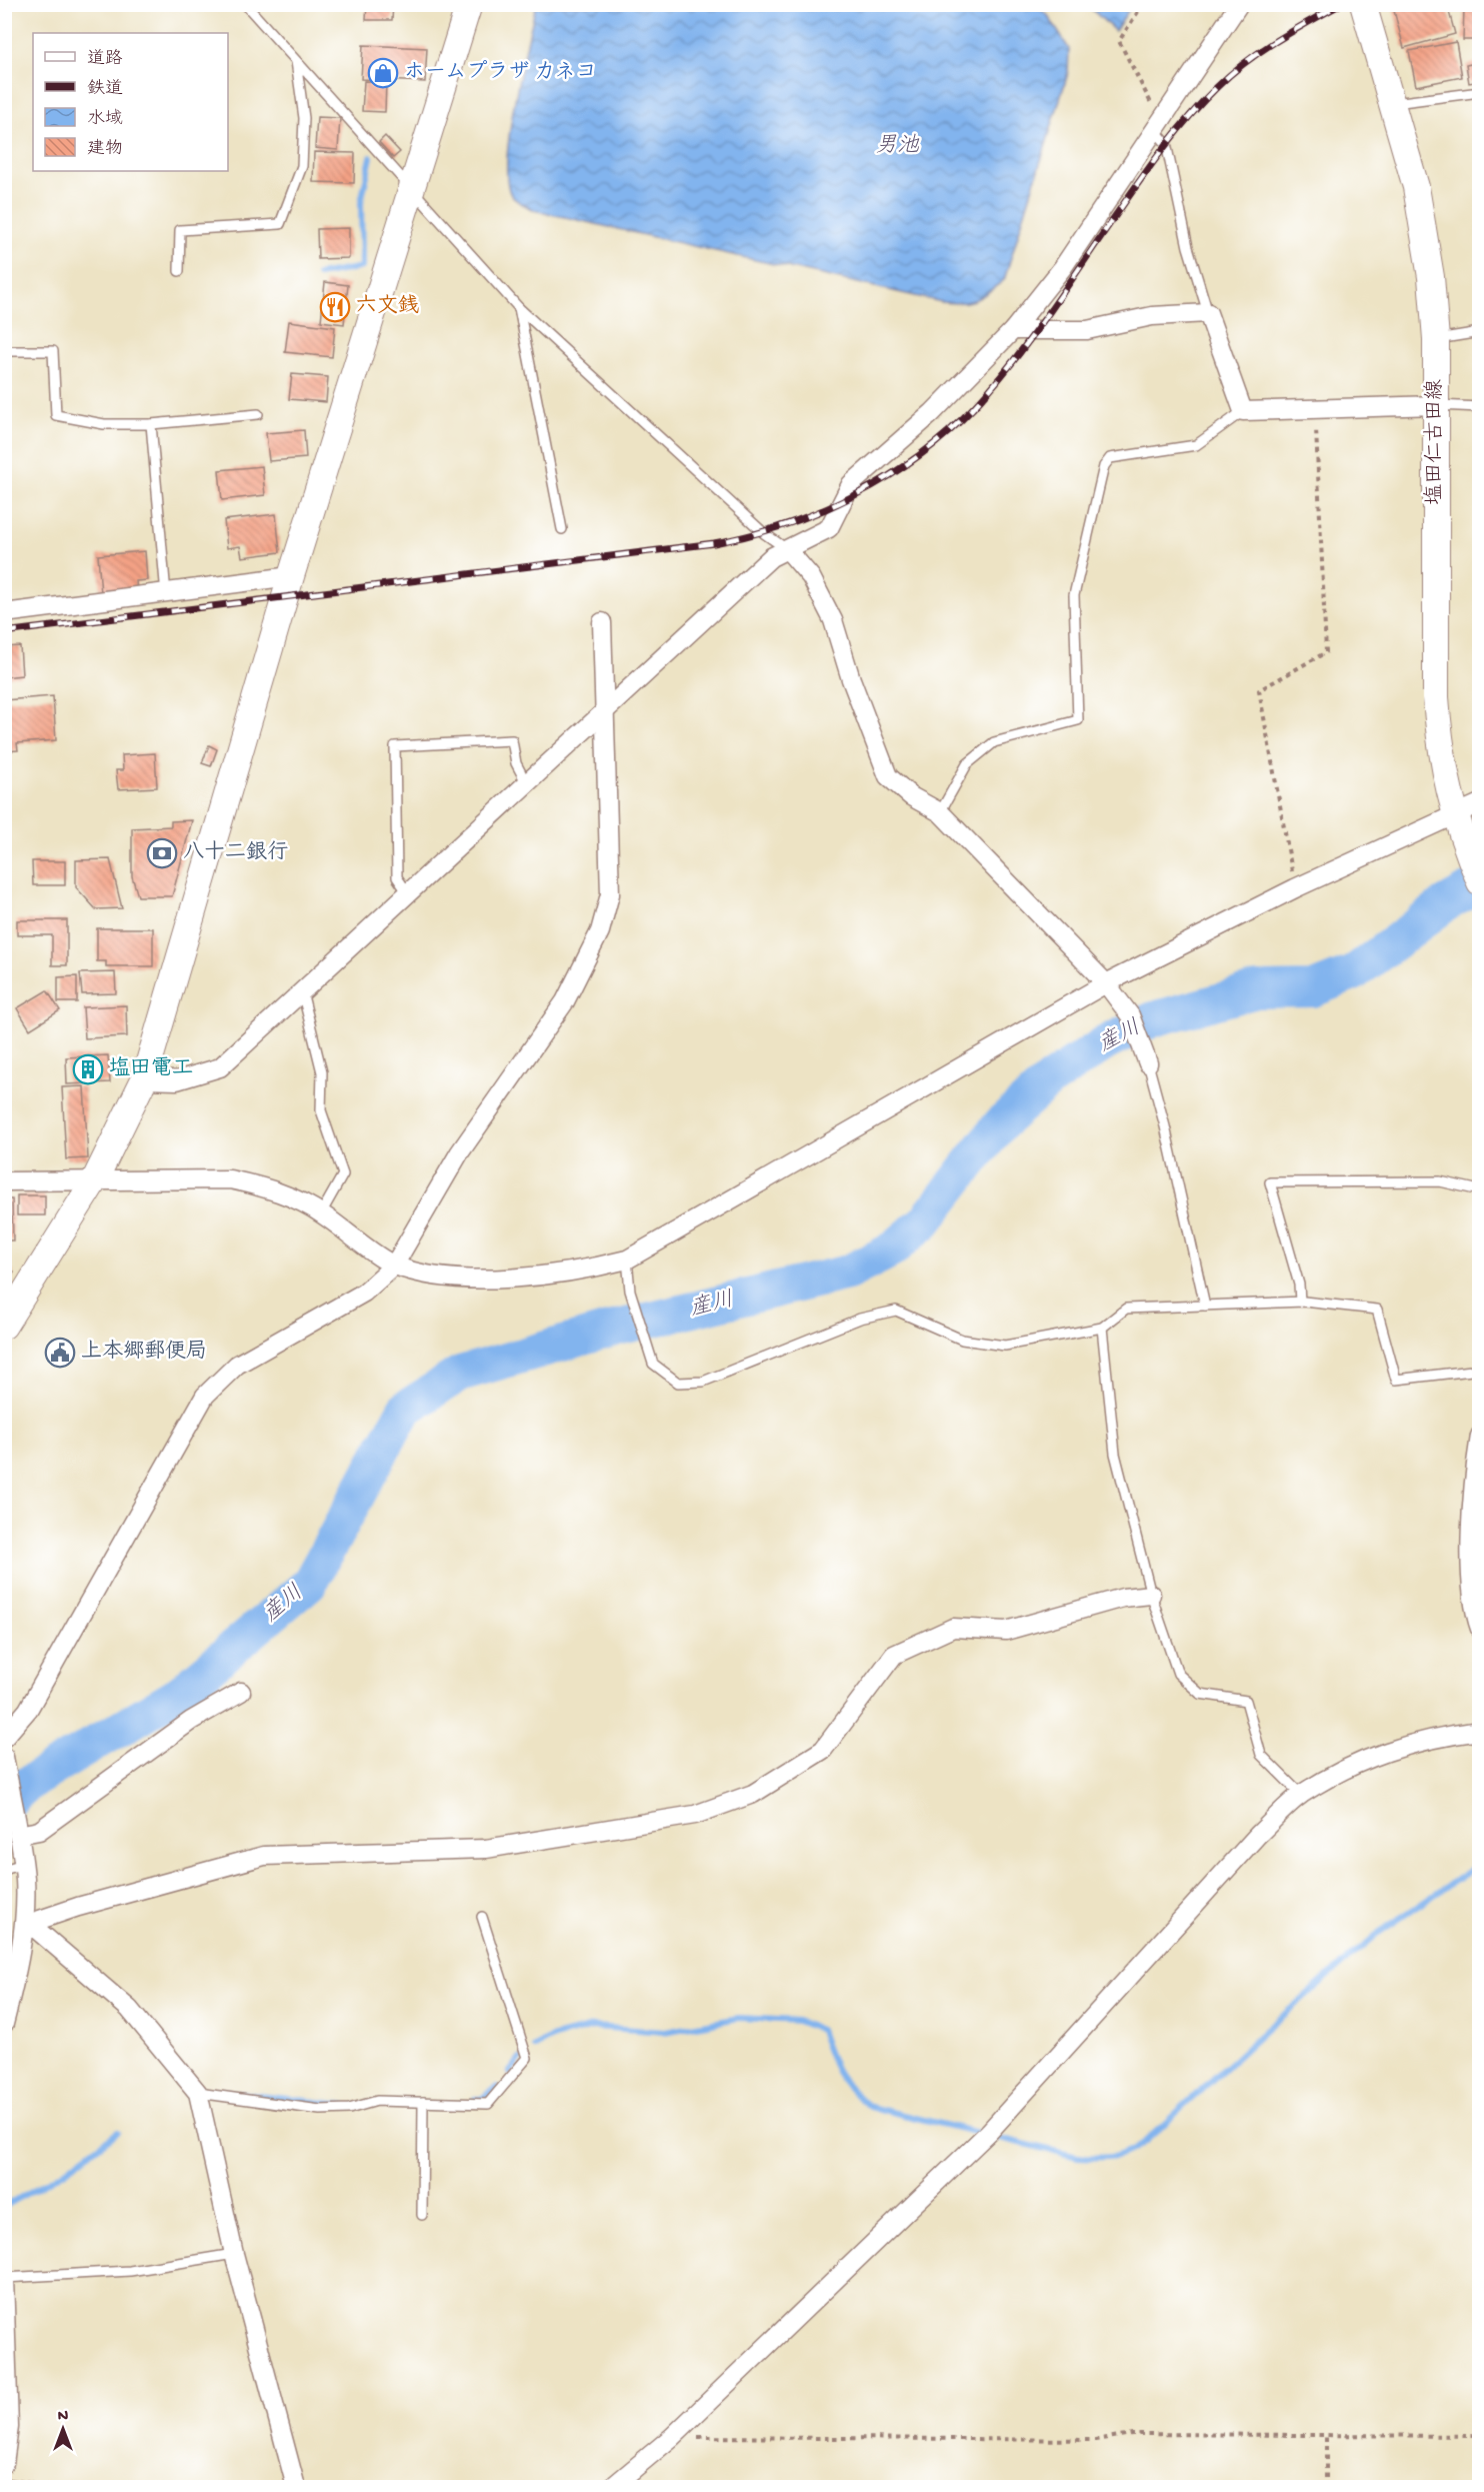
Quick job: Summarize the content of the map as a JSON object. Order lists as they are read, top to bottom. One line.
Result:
{"streets":{"street":["塩田仁古田線"]},"water":["男池","産川"],"places":{"shop":["ホームプラザ カネコ"],"restaurant":["六文銭"],"bank":["八十二銀行"],"building":["塩田電工"],"public building":["上本郷郵便局"]},"legend":["道路","鉄道","水域","建物"],"north":"top"}
